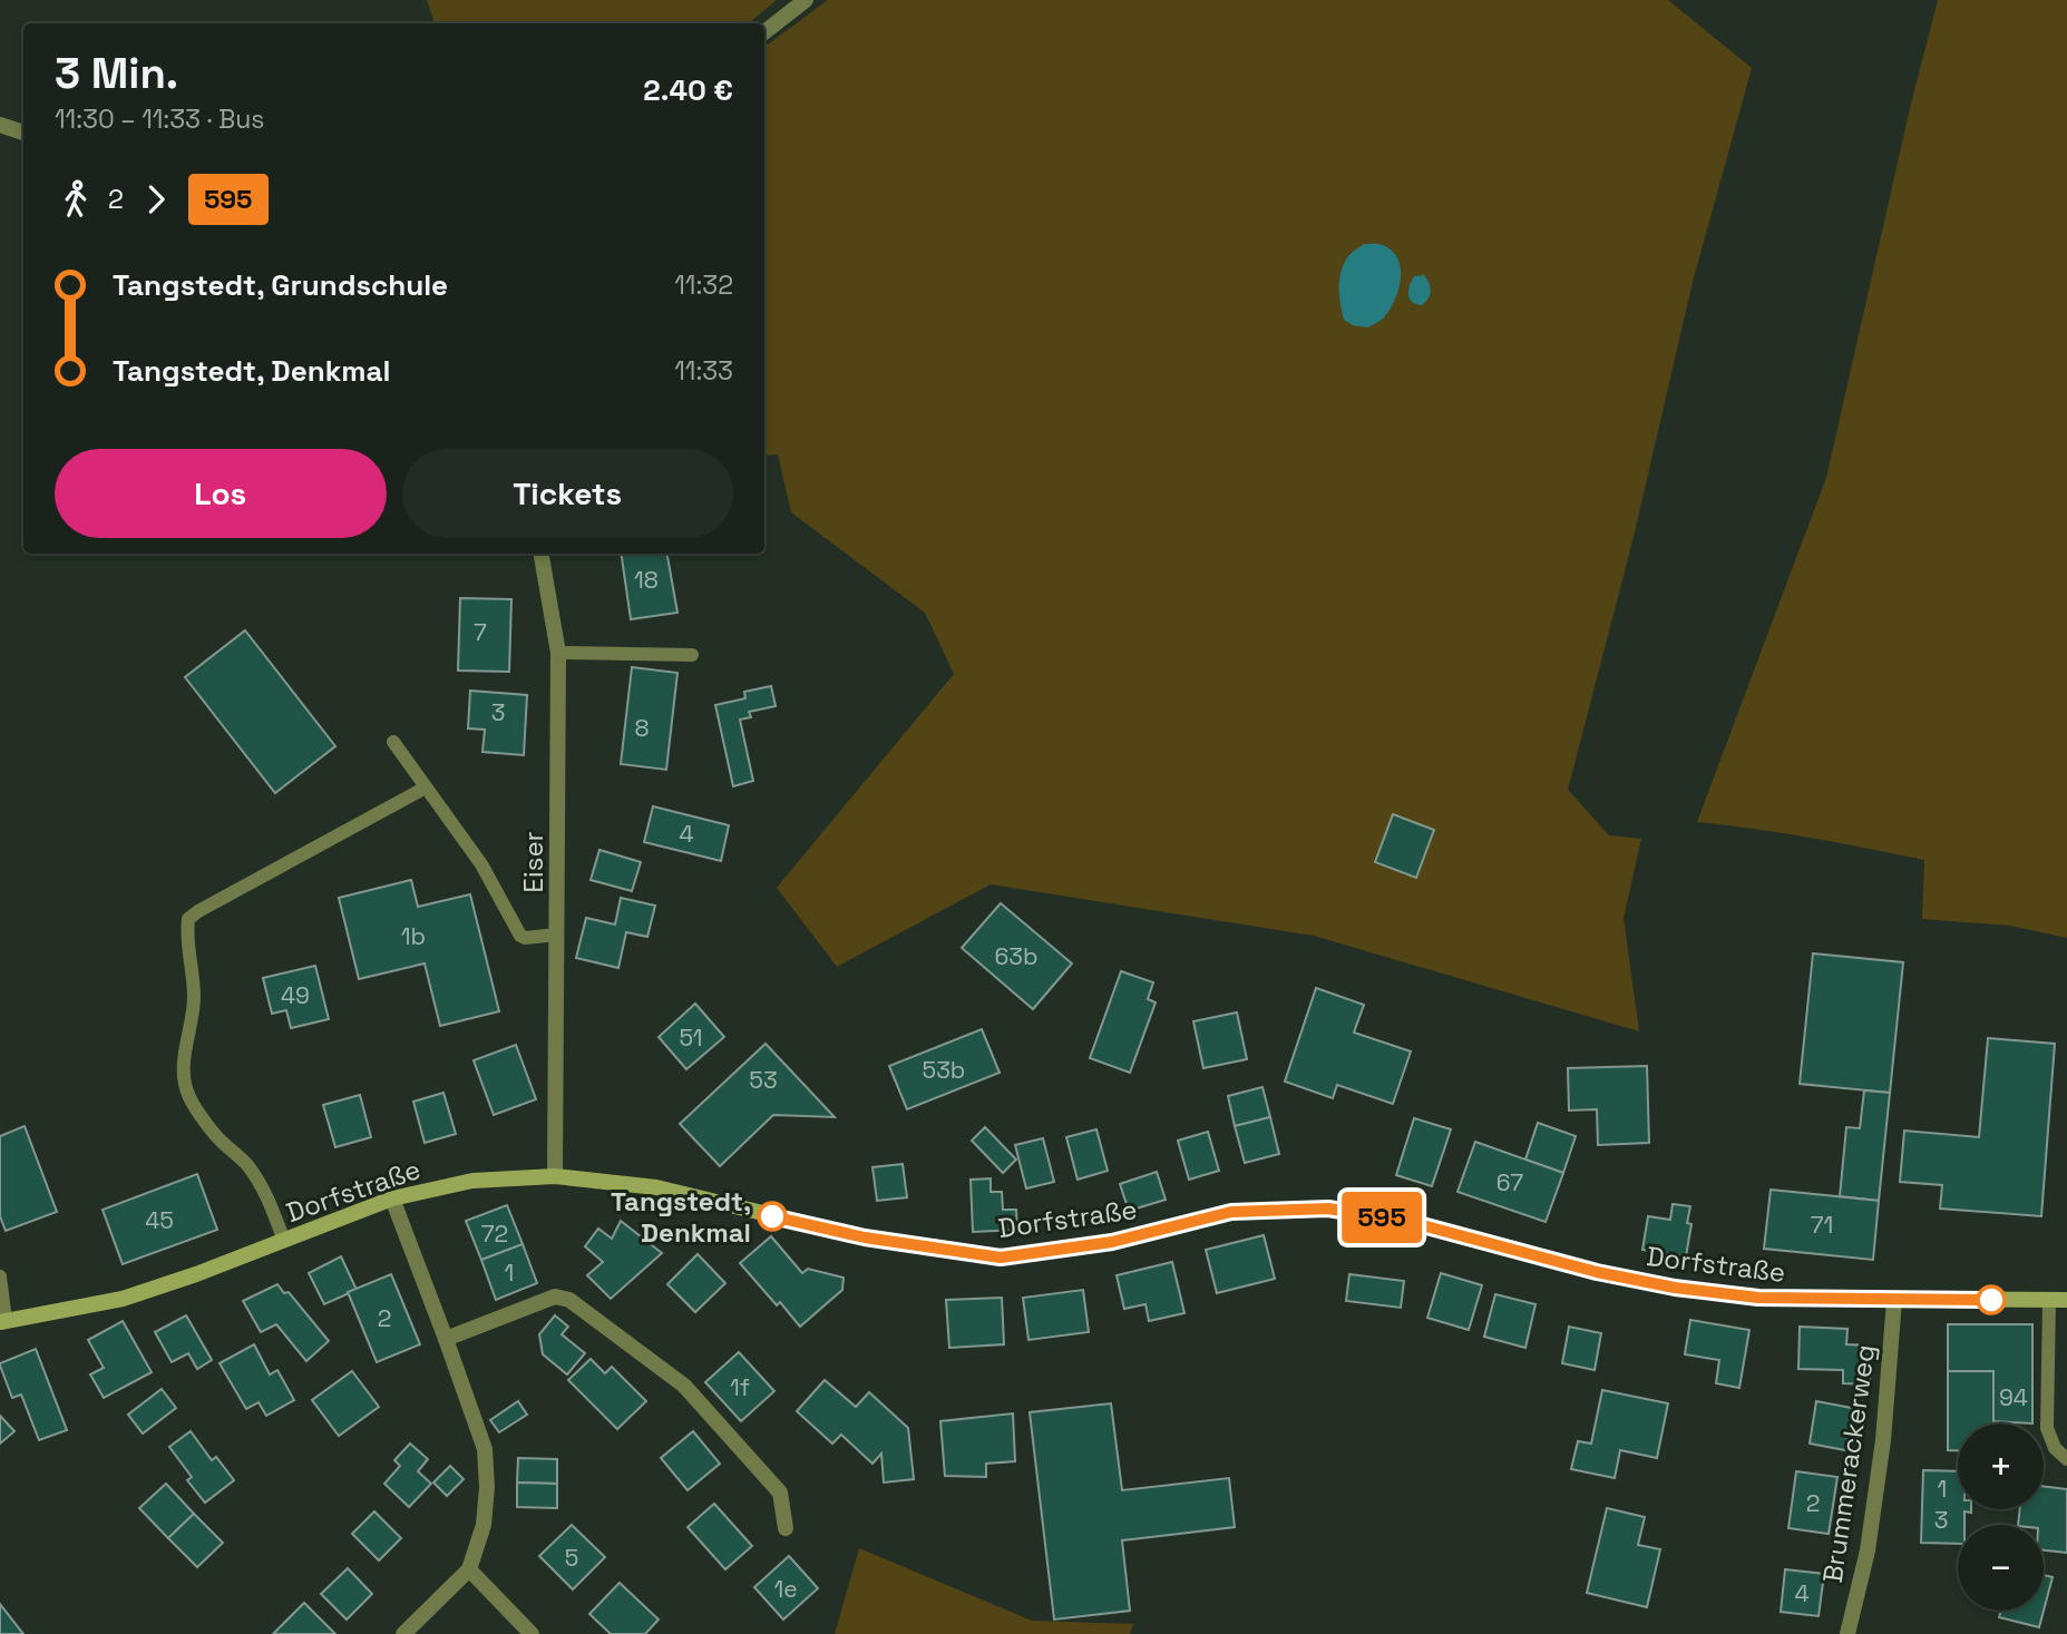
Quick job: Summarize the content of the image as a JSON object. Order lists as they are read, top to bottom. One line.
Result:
{"streets":{"main road":["Dorfstraße"],"street":["Eiser","Brummerackerweg"]},"crossings":[["Eiser","Dorfstraße"],["Dorfstraße","Brummerackerweg"]],"places":["Tangstedt, Denkmal"],"lines":["bus line 595"],"house_numbers":["18","7","3","8","4","1b","63b","49","51","53b","53","67","45","71","72","1","2","1f","94","1","2","3","5","1e","4"],"page":{"on_map":"595","heading":["3 Min.","11:30 – 11:33 · Bus","2.40 €"],"legs":["2","595"],"list":[{"name":"Tangstedt, Grundschule","value":"11:32"},{"name":"Tangstedt, Denkmal","value":"11:33"}],"buttons":["Los","Tickets"],"map_buttons":["+","−"]}}
